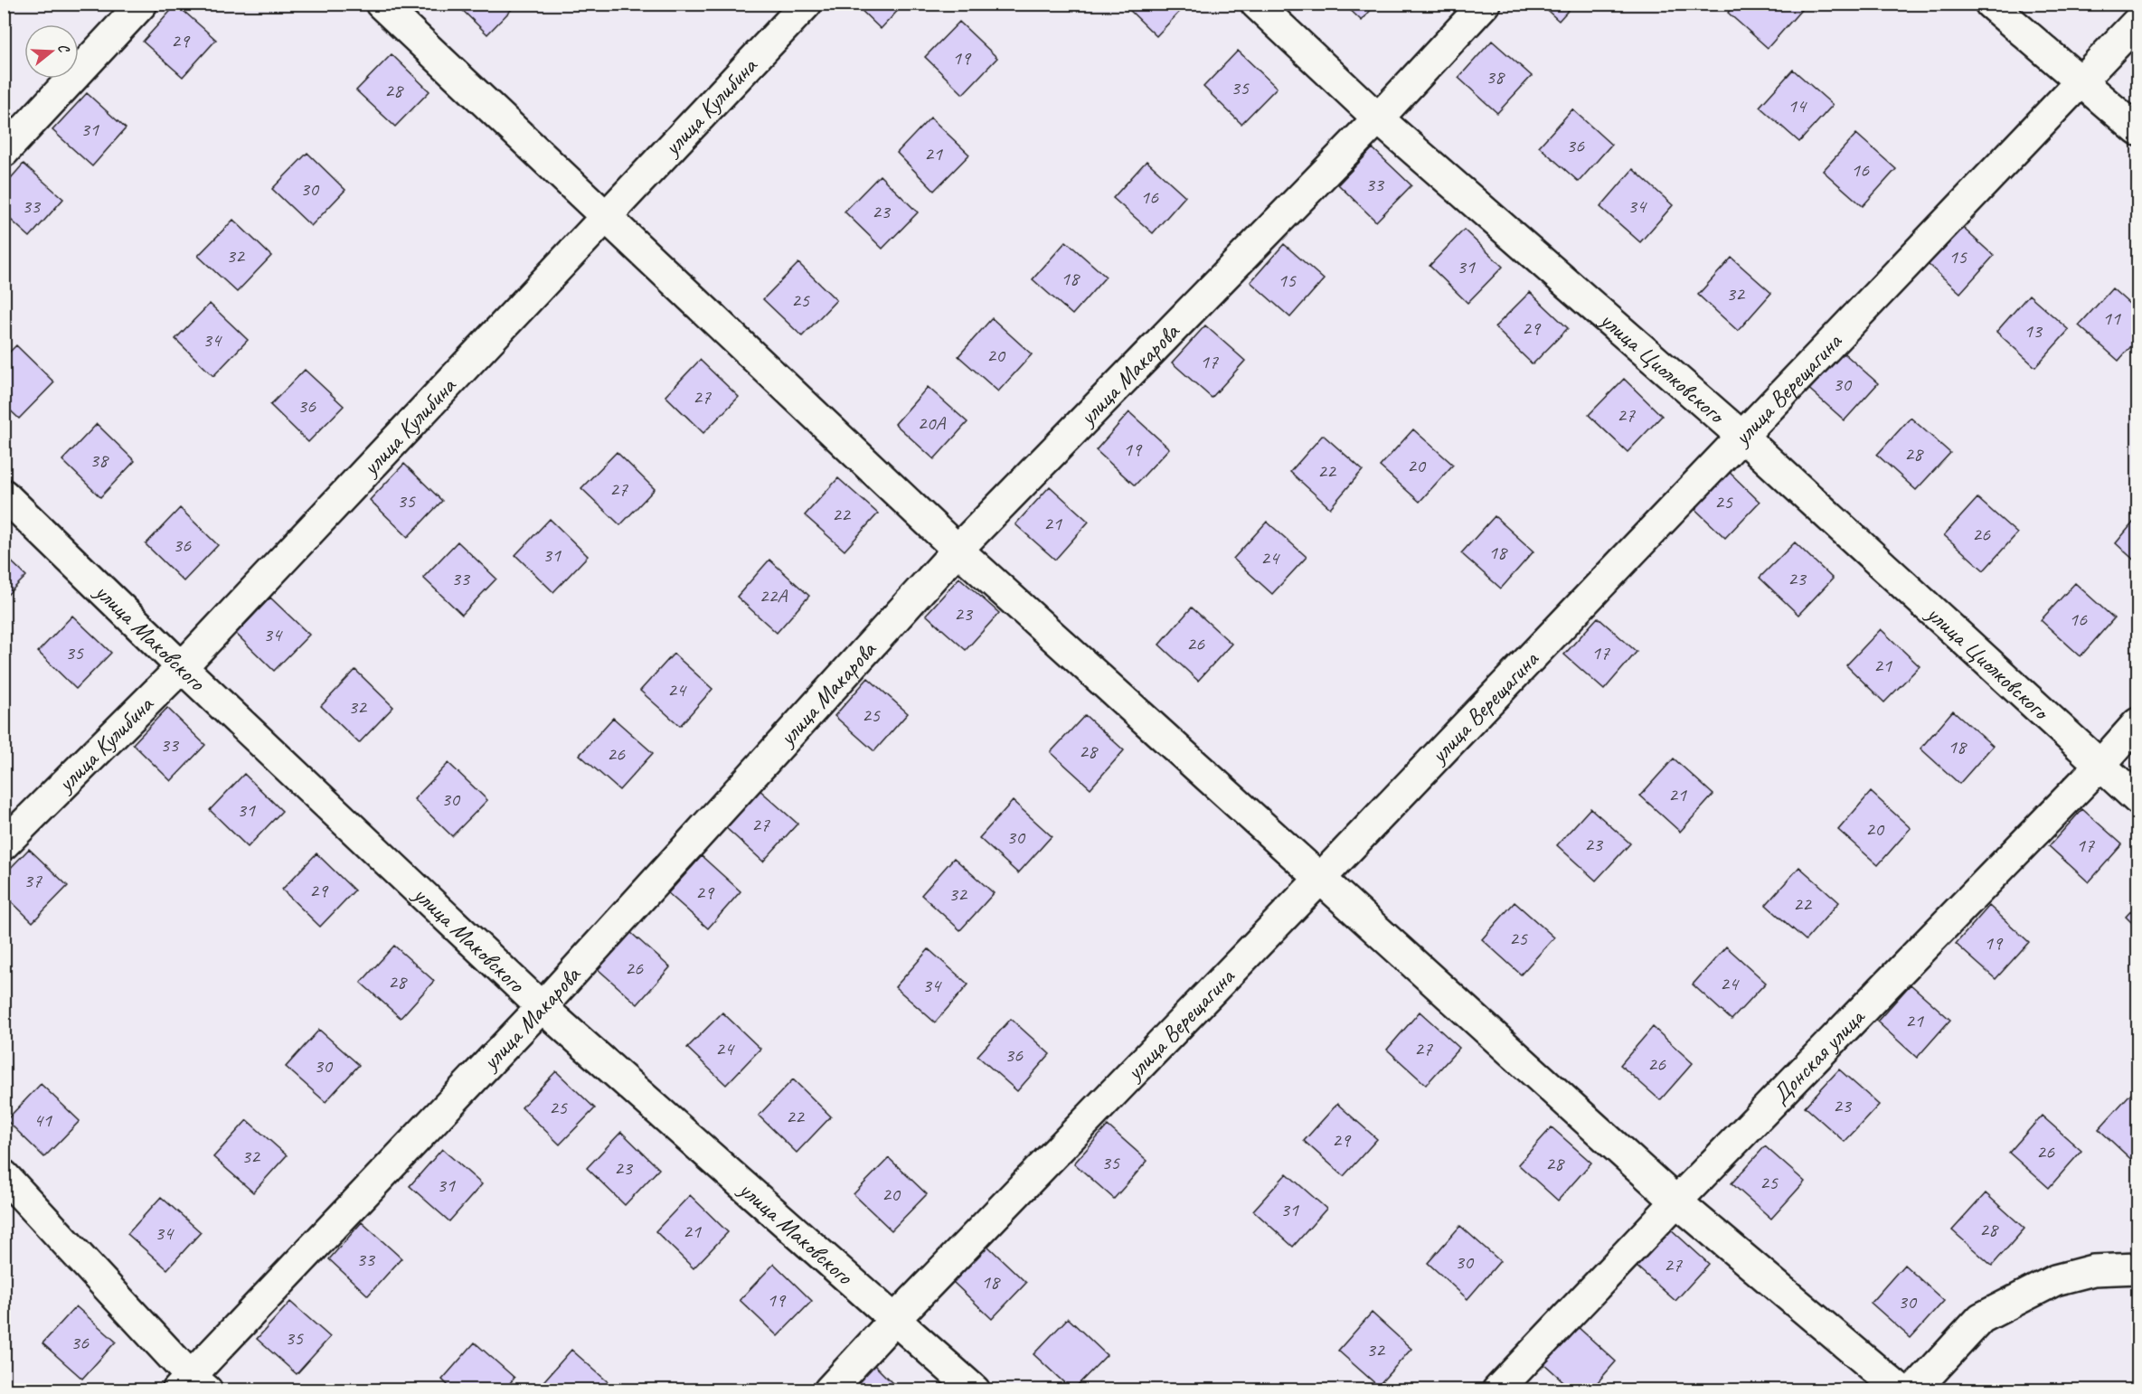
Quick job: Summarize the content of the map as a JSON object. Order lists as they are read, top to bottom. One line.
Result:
{"streets":{"street":["улица Кулибина","улица Циолковского","улица Макарова","улица Верещагина","улица Маковского","Донская улица"]},"crossings":[["улица Кулибина","улица Маковского"],["улица Циолковского","улица Макарова"],["улица Циолковского","улица Верещагина"],["улица Циолковского","Донская улица"],["улица Макарова","улица Маковского"],["улица Верещагина","улица Маковского"]],"house_numbers":["29","19","38","35","28","14","31","36","21","16","33","30","16","33","34","23","32","15","31","18","15","32","25","11","29","13","34","20","17","30","27","36","27","20А","19","28","38","20","22","27","35","25","22","21","26","36","18","31","24","33","23","22А","23","16","34","26","35","17","21","24","32","25","33","18","28","26","21","30","31","27","20","30","23","17","37","29","29","32","22","25","19","26","28","24","34","21","24","27","36","26","30","23","25","22","41","29","26","32","35","28","23","25","31","20","31","28","21","34","33","30","27","18","19","30","35","36","32"],"north":"right"}
